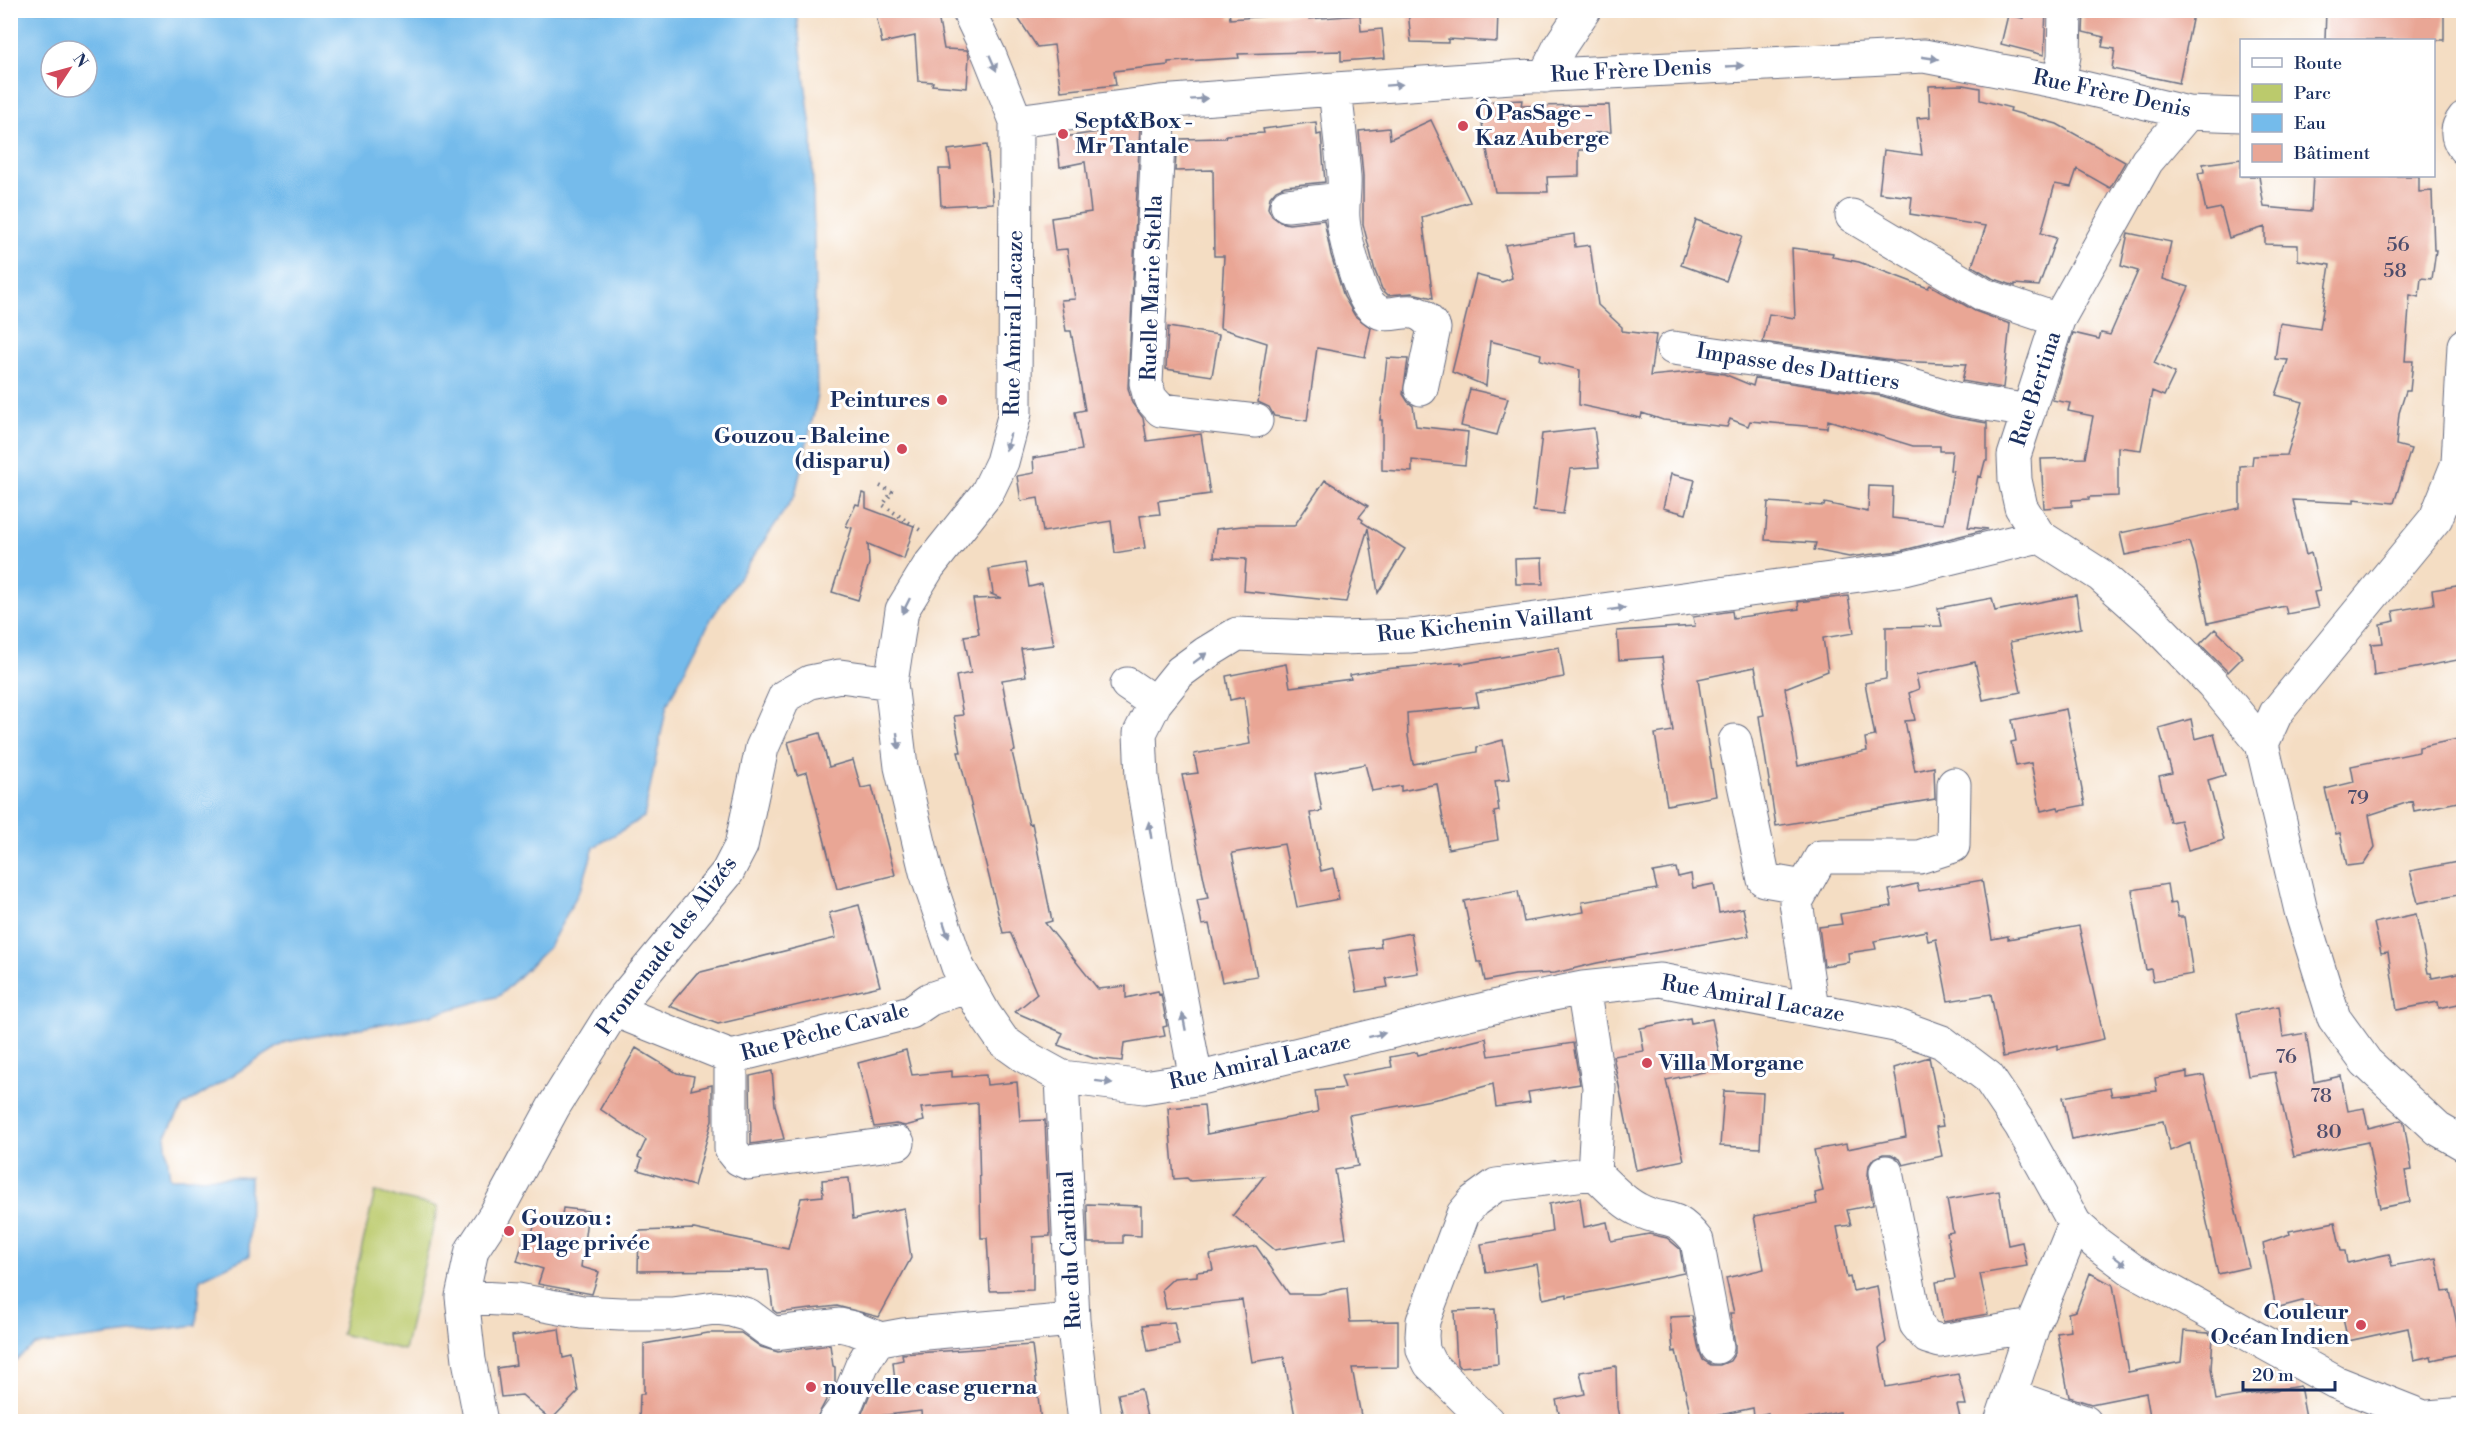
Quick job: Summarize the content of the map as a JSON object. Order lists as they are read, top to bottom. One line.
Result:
{"streets":{"street":["Rue Frère Denis","Ruelle Marie Stella","Rue Amiral Lacaze","Impasse des Dattiers","Rue Bertina","Rue Kichenin Vaillant","Promenade des Alizés","Rue Pêche Cavale","Rue du Cardinal"]},"crossings":[["Rue Frère Denis","Ruelle Marie Stella"],["Rue Frère Denis","Rue Amiral Lacaze"],["Rue Frère Denis","Rue Bertina"],["Rue Amiral Lacaze","Rue Kichenin Vaillant"],["Rue Amiral Lacaze","Promenade des Alizés"],["Rue Amiral Lacaze","Rue Pêche Cavale"],["Rue Amiral Lacaze","Rue du Cardinal"],["Impasse des Dattiers","Rue Bertina"],["Rue Bertina","Rue Kichenin Vaillant"],["Promenade des Alizés","Rue Pêche Cavale"]],"one_way":["Rue Frère Denis"],"places":["Ô PasSage - Kaz Auberge","Sept&Box - Mr Tantale","Peintures","Gouzou - Baleine (disparu)","Villa Morgane","Gouzou : Plage privée","Couleur Océan Indien","nouvelle case guerna"],"house_numbers":["56","58","79","76","78","80"],"legend":["Route","Parc","Eau","Bâtiment"],"scale_bar":"20 m","north":"top right"}
